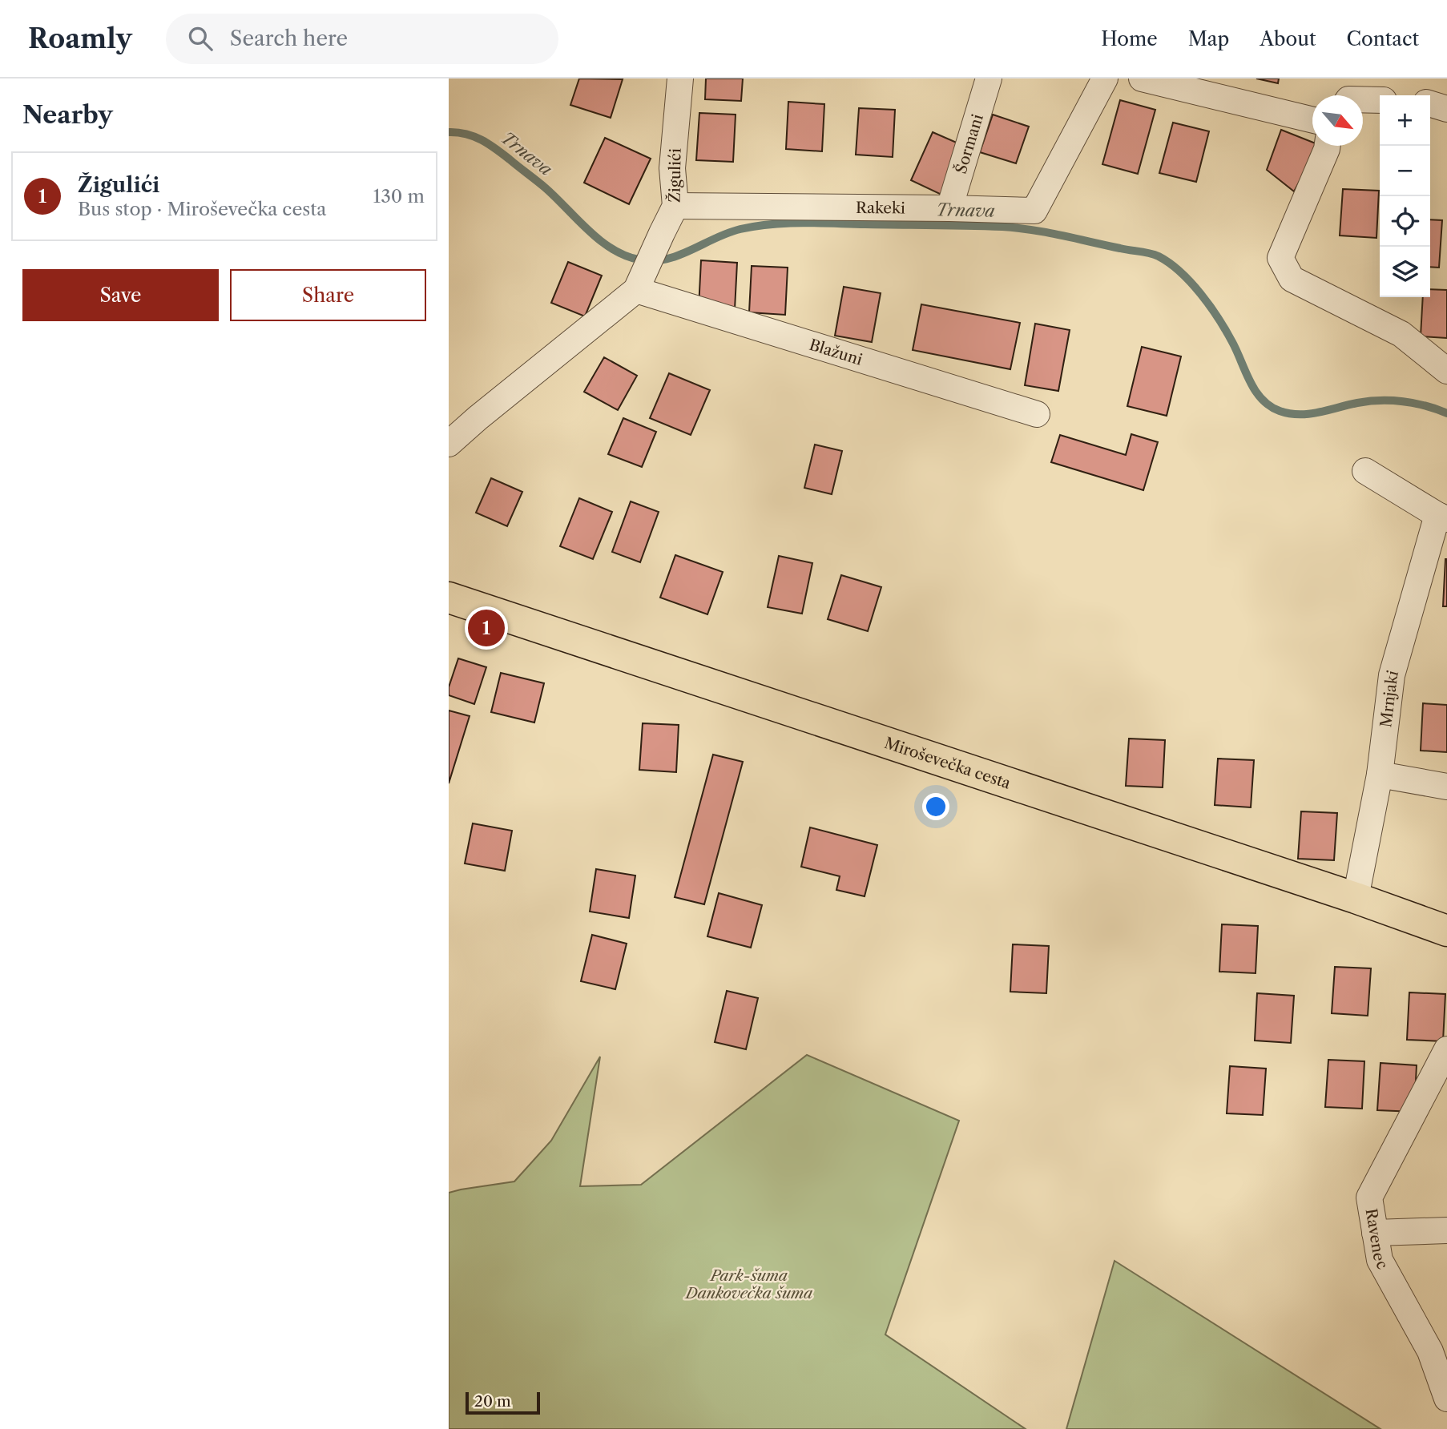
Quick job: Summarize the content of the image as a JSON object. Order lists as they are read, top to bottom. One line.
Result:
{"streets":{"main road":["Miroševečka cesta"],"street":["Šormani","Žigulići","Rakeki","Blažuni","Mrnjaki","Ravenec"]},"crossings":[["Šormani","Rakeki"],["Žigulići","Rakeki"],["Žigulići","Blažuni"],["Mrnjaki","Miroševečka cesta"]],"water":["Trnava"],"parks":["Park-šuma Dankovečka šuma"],"scale_bar":"20 m","north":"bottom right","page":{"header":"Roamly","search":"Search here","nav":["Home","Map","About","Contact"],"heading":"Nearby","map_buttons":["+","−"],"list":[{"mark":"1","name":"Žigulići","note":"Bus stop · Miroševečka cesta","value":"130 m"}],"buttons":["Save","Share"],"pins":"1","scale":"20 m"}}
